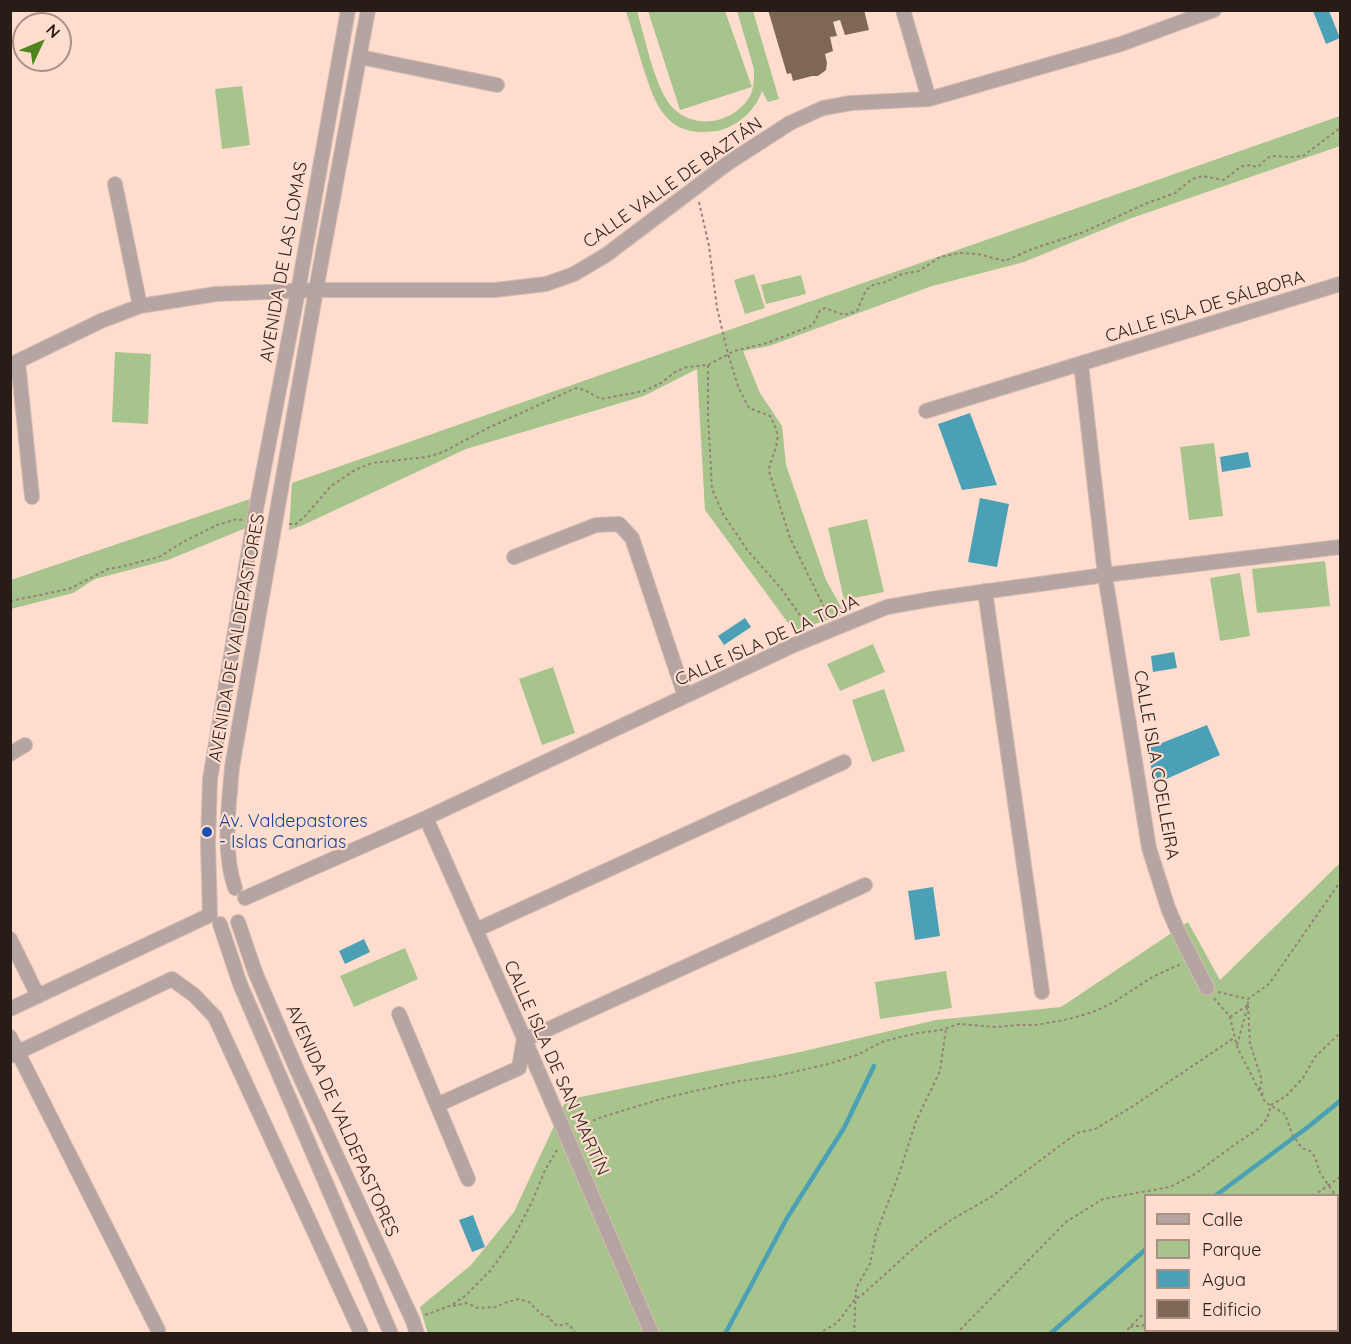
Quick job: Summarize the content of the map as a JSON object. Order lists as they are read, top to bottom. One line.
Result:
{"streets":{"street":["CALLE VALLE DE BAZTÁN","AVENIDA DE LAS LOMAS","CALLE ISLA DE SÁLBORA","AVENIDA DE VALDEPASTORES","CALLE ISLA DE LA TOJA","CALLE ISLA COELLEIRA","CALLE ISLA DE SAN MARTÍN"]},"crossings":[["CALLE VALLE DE BAZTÁN","AVENIDA DE LAS LOMAS"],["AVENIDA DE LAS LOMAS","AVENIDA DE VALDEPASTORES"],["AVENIDA DE VALDEPASTORES","CALLE ISLA DE LA TOJA"],["CALLE ISLA DE LA TOJA","CALLE ISLA COELLEIRA"],["CALLE ISLA DE LA TOJA","CALLE ISLA DE SAN MARTÍN"]],"places":["Av. Valdepastores - Islas Canarias"],"legend":["Calle","Parque","Agua","Edificio"],"north":"top right"}
